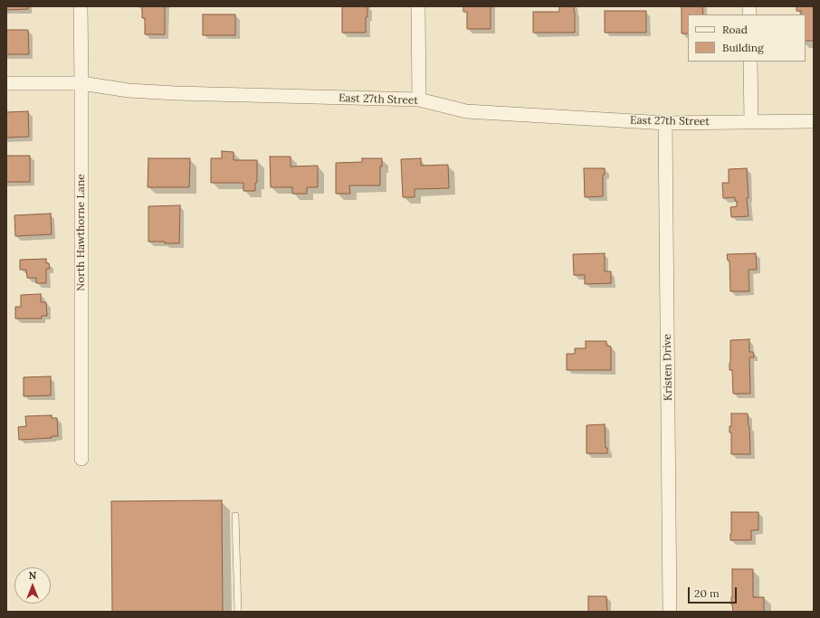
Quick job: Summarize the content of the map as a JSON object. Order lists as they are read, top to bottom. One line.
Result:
{"streets":{"street":["East 27th Street","North Hawthorne Lane","Kristen Drive"]},"crossings":[["East 27th Street","North Hawthorne Lane"],["East 27th Street","Kristen Drive"]],"legend":["Road","Building"],"scale_bar":"20 m","north":"top"}
